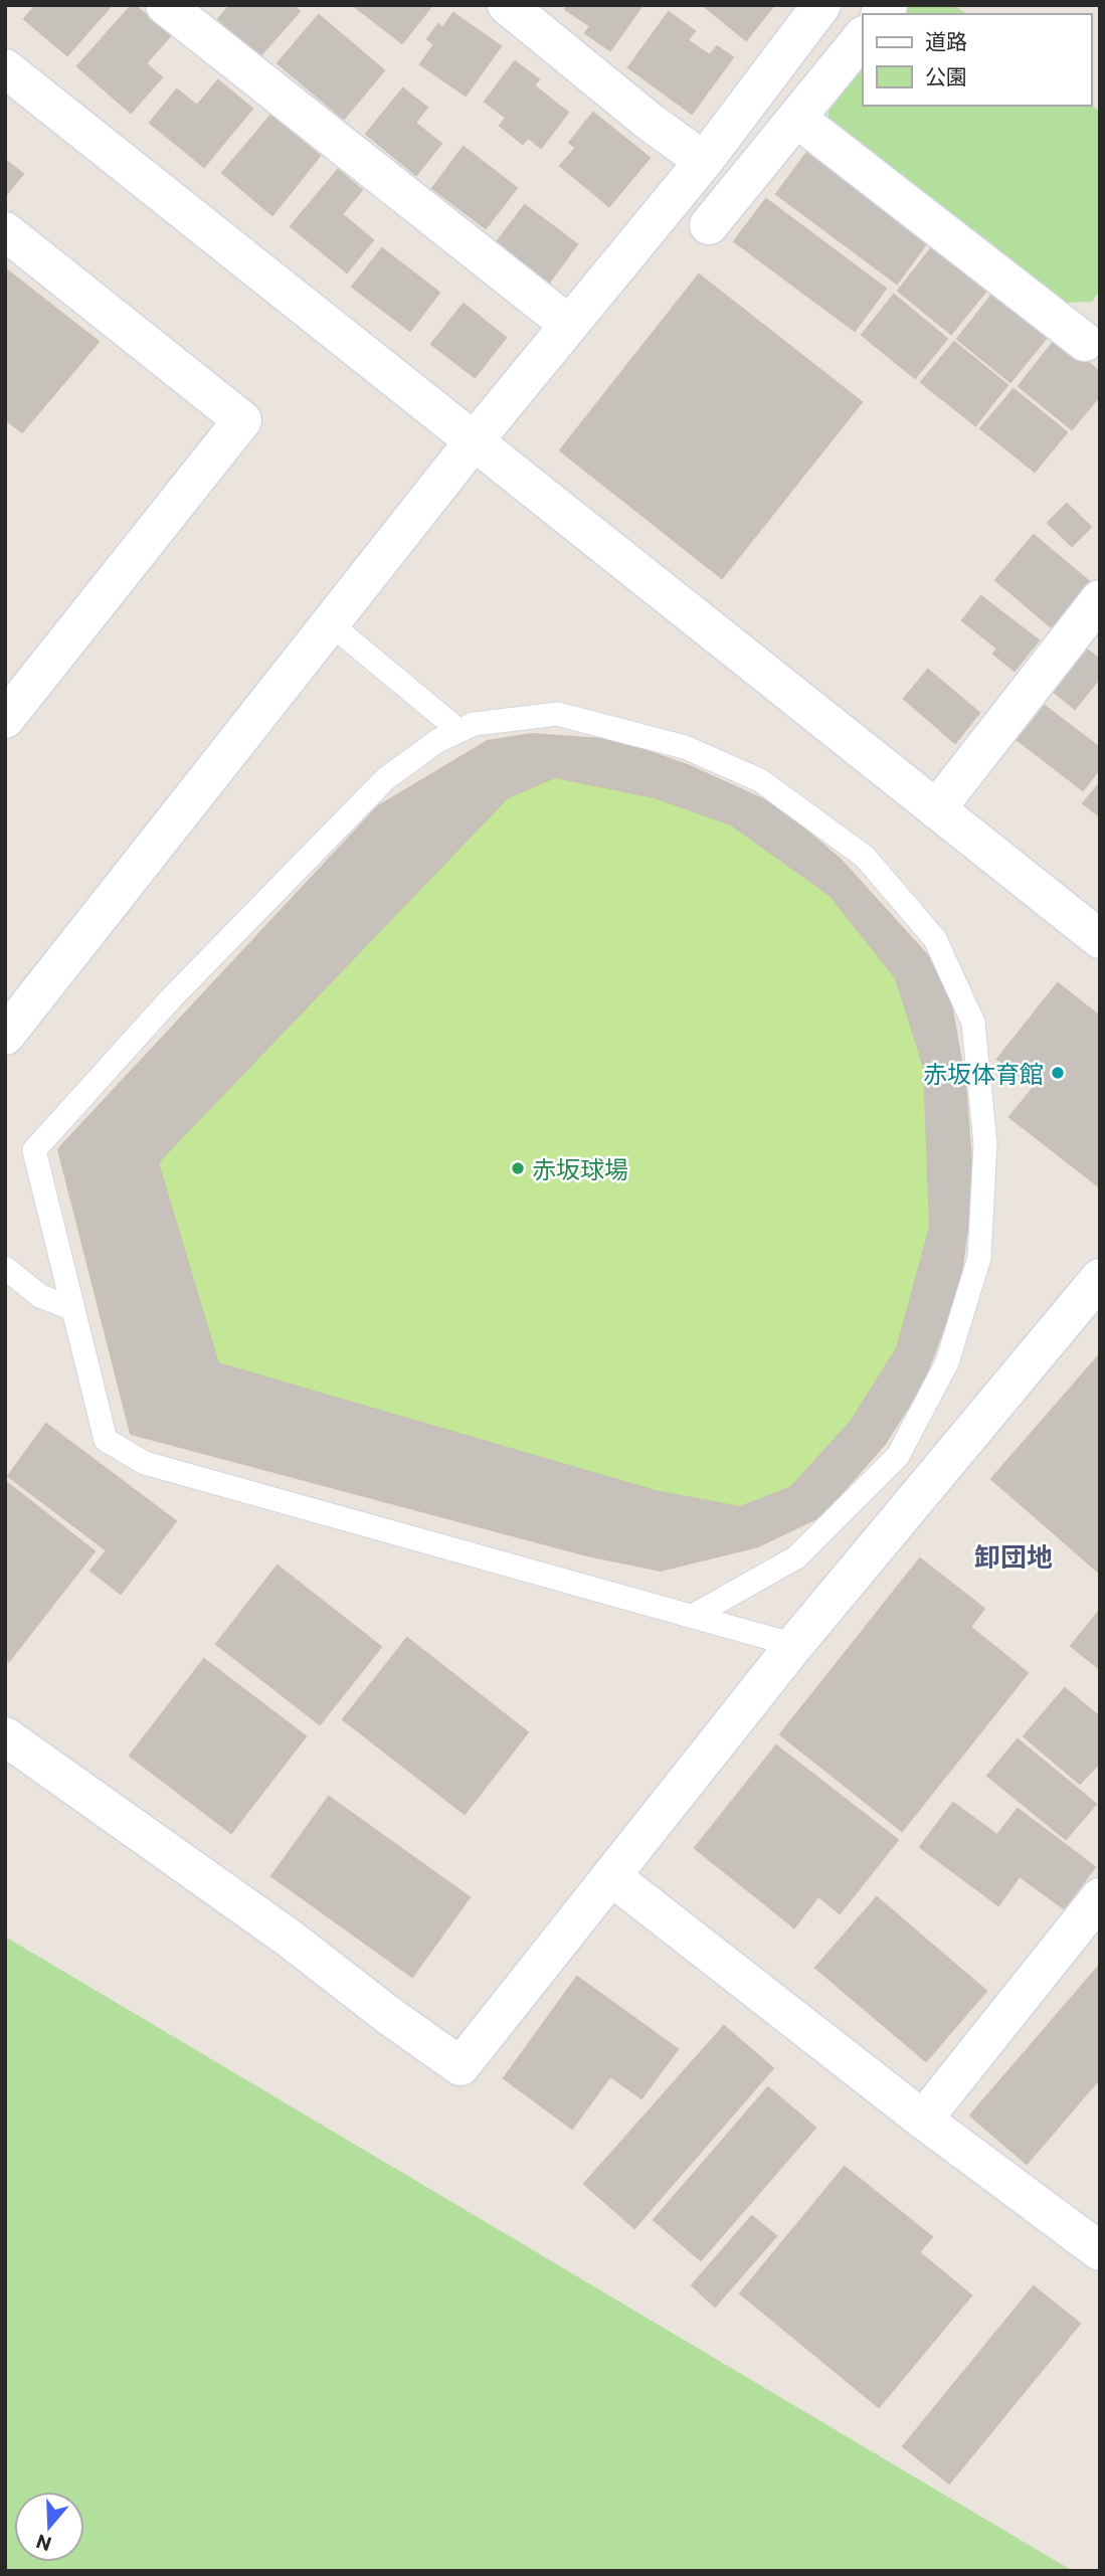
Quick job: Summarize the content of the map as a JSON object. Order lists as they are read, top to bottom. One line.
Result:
{"districts":["卸団地"],"places":["赤坂体育館","赤坂球場"],"legend":["道路","公園"],"north":"bottom"}
